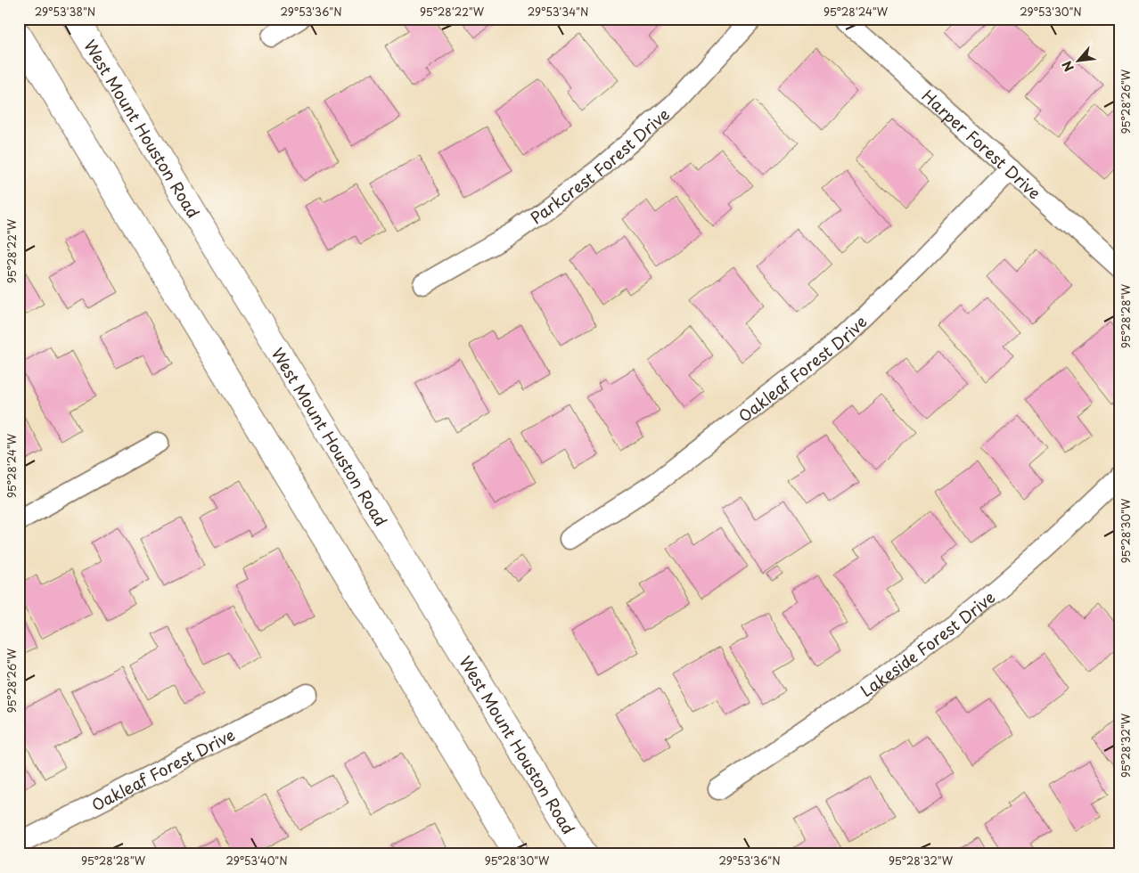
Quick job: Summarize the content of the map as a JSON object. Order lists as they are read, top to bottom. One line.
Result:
{"streets":{"main road":["West Mount Houston Road"],"street":["Harper Forest Drive","Parkcrest Forest Drive","Oakleaf Forest Drive","Lakeside Forest Drive"]},"crossings":[["Harper Forest Drive","Oakleaf Forest Drive"]],"north":"bottom left","coordinates":["29°53'38\"N","29°53'36\"N","95°28'22\"W","29°53'34\"N","95°28'24\"W","29°53'30\"N","95°28'26\"W","95°28'28\"W","95°28'30\"W","95°28'32\"W","29°53'40\"N"]}
